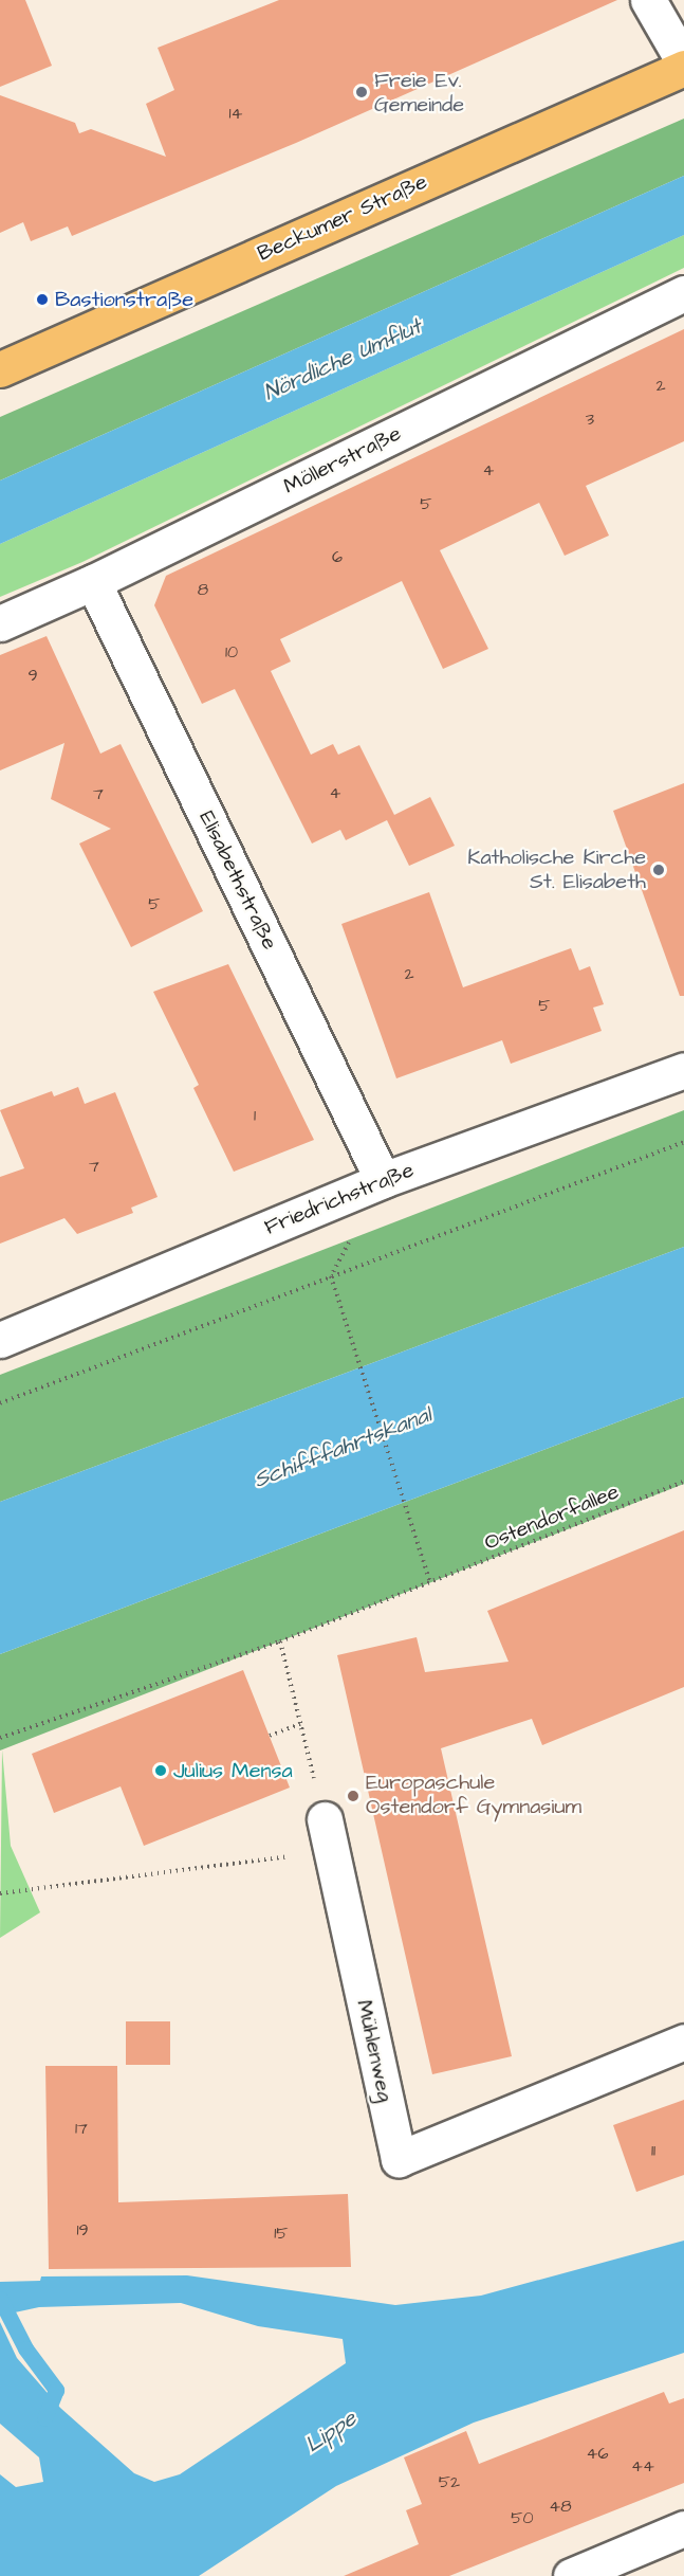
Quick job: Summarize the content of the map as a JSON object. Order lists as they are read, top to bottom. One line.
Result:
{"streets":{"main road":["Beckumer Straße"],"street":["Möllerstraße","Elisabethstraße","Friedrichstraße","Mühlenweg"],"path":["Ostendorfallee"]},"crossings":[["Möllerstraße","Elisabethstraße"],["Elisabethstraße","Friedrichstraße"]],"water":["Nördliche Umflut","Schifffahrtskanal","Lippe"],"places":["Freie Ev. Gemeinde","Bastionstraße","Katholische Kirche St. Elisabeth","Julius Mensa","Europaschule Ostendorf Gymnasium"],"house_numbers":["14","2","3","4","5","6","8","10","9","4","7","5","2","5","1","7","17","11","19","15","46","44","52","48","50"]}
